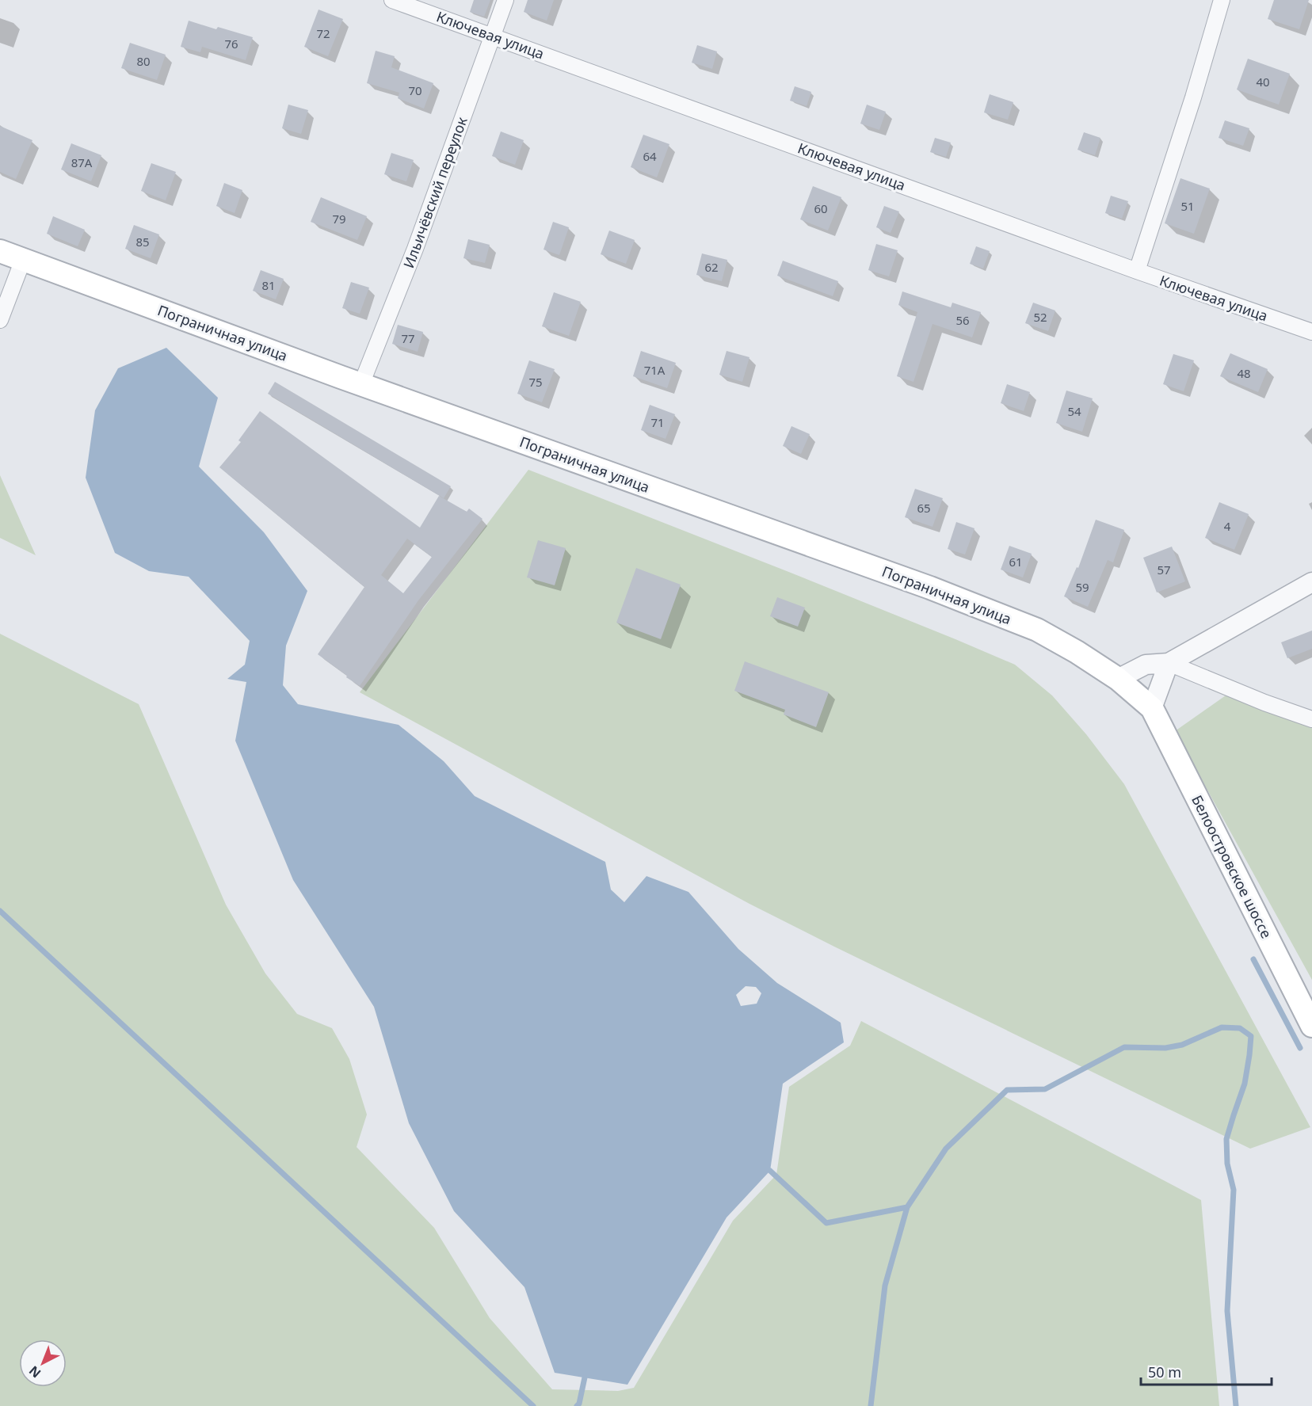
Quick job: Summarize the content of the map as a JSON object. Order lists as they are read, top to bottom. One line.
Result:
{"streets":{"main road":["Пограничная улица","Белоостровское шоссе"],"street":["Ключевая улица","Ильичёвский переулок"]},"crossings":[["Ключевая улица","Ильичёвский переулок"],["Ильичёвский переулок","Пограничная улица"],["Пограничная улица","Белоостровское шоссе"]],"house_numbers":["72","76","80","40","70","64","87А","51","60","79","85","62","81","52","56","77","71А","48","75","54","71","65","4","61","57","59"],"scale_bar":"50 m","north":"bottom left"}
